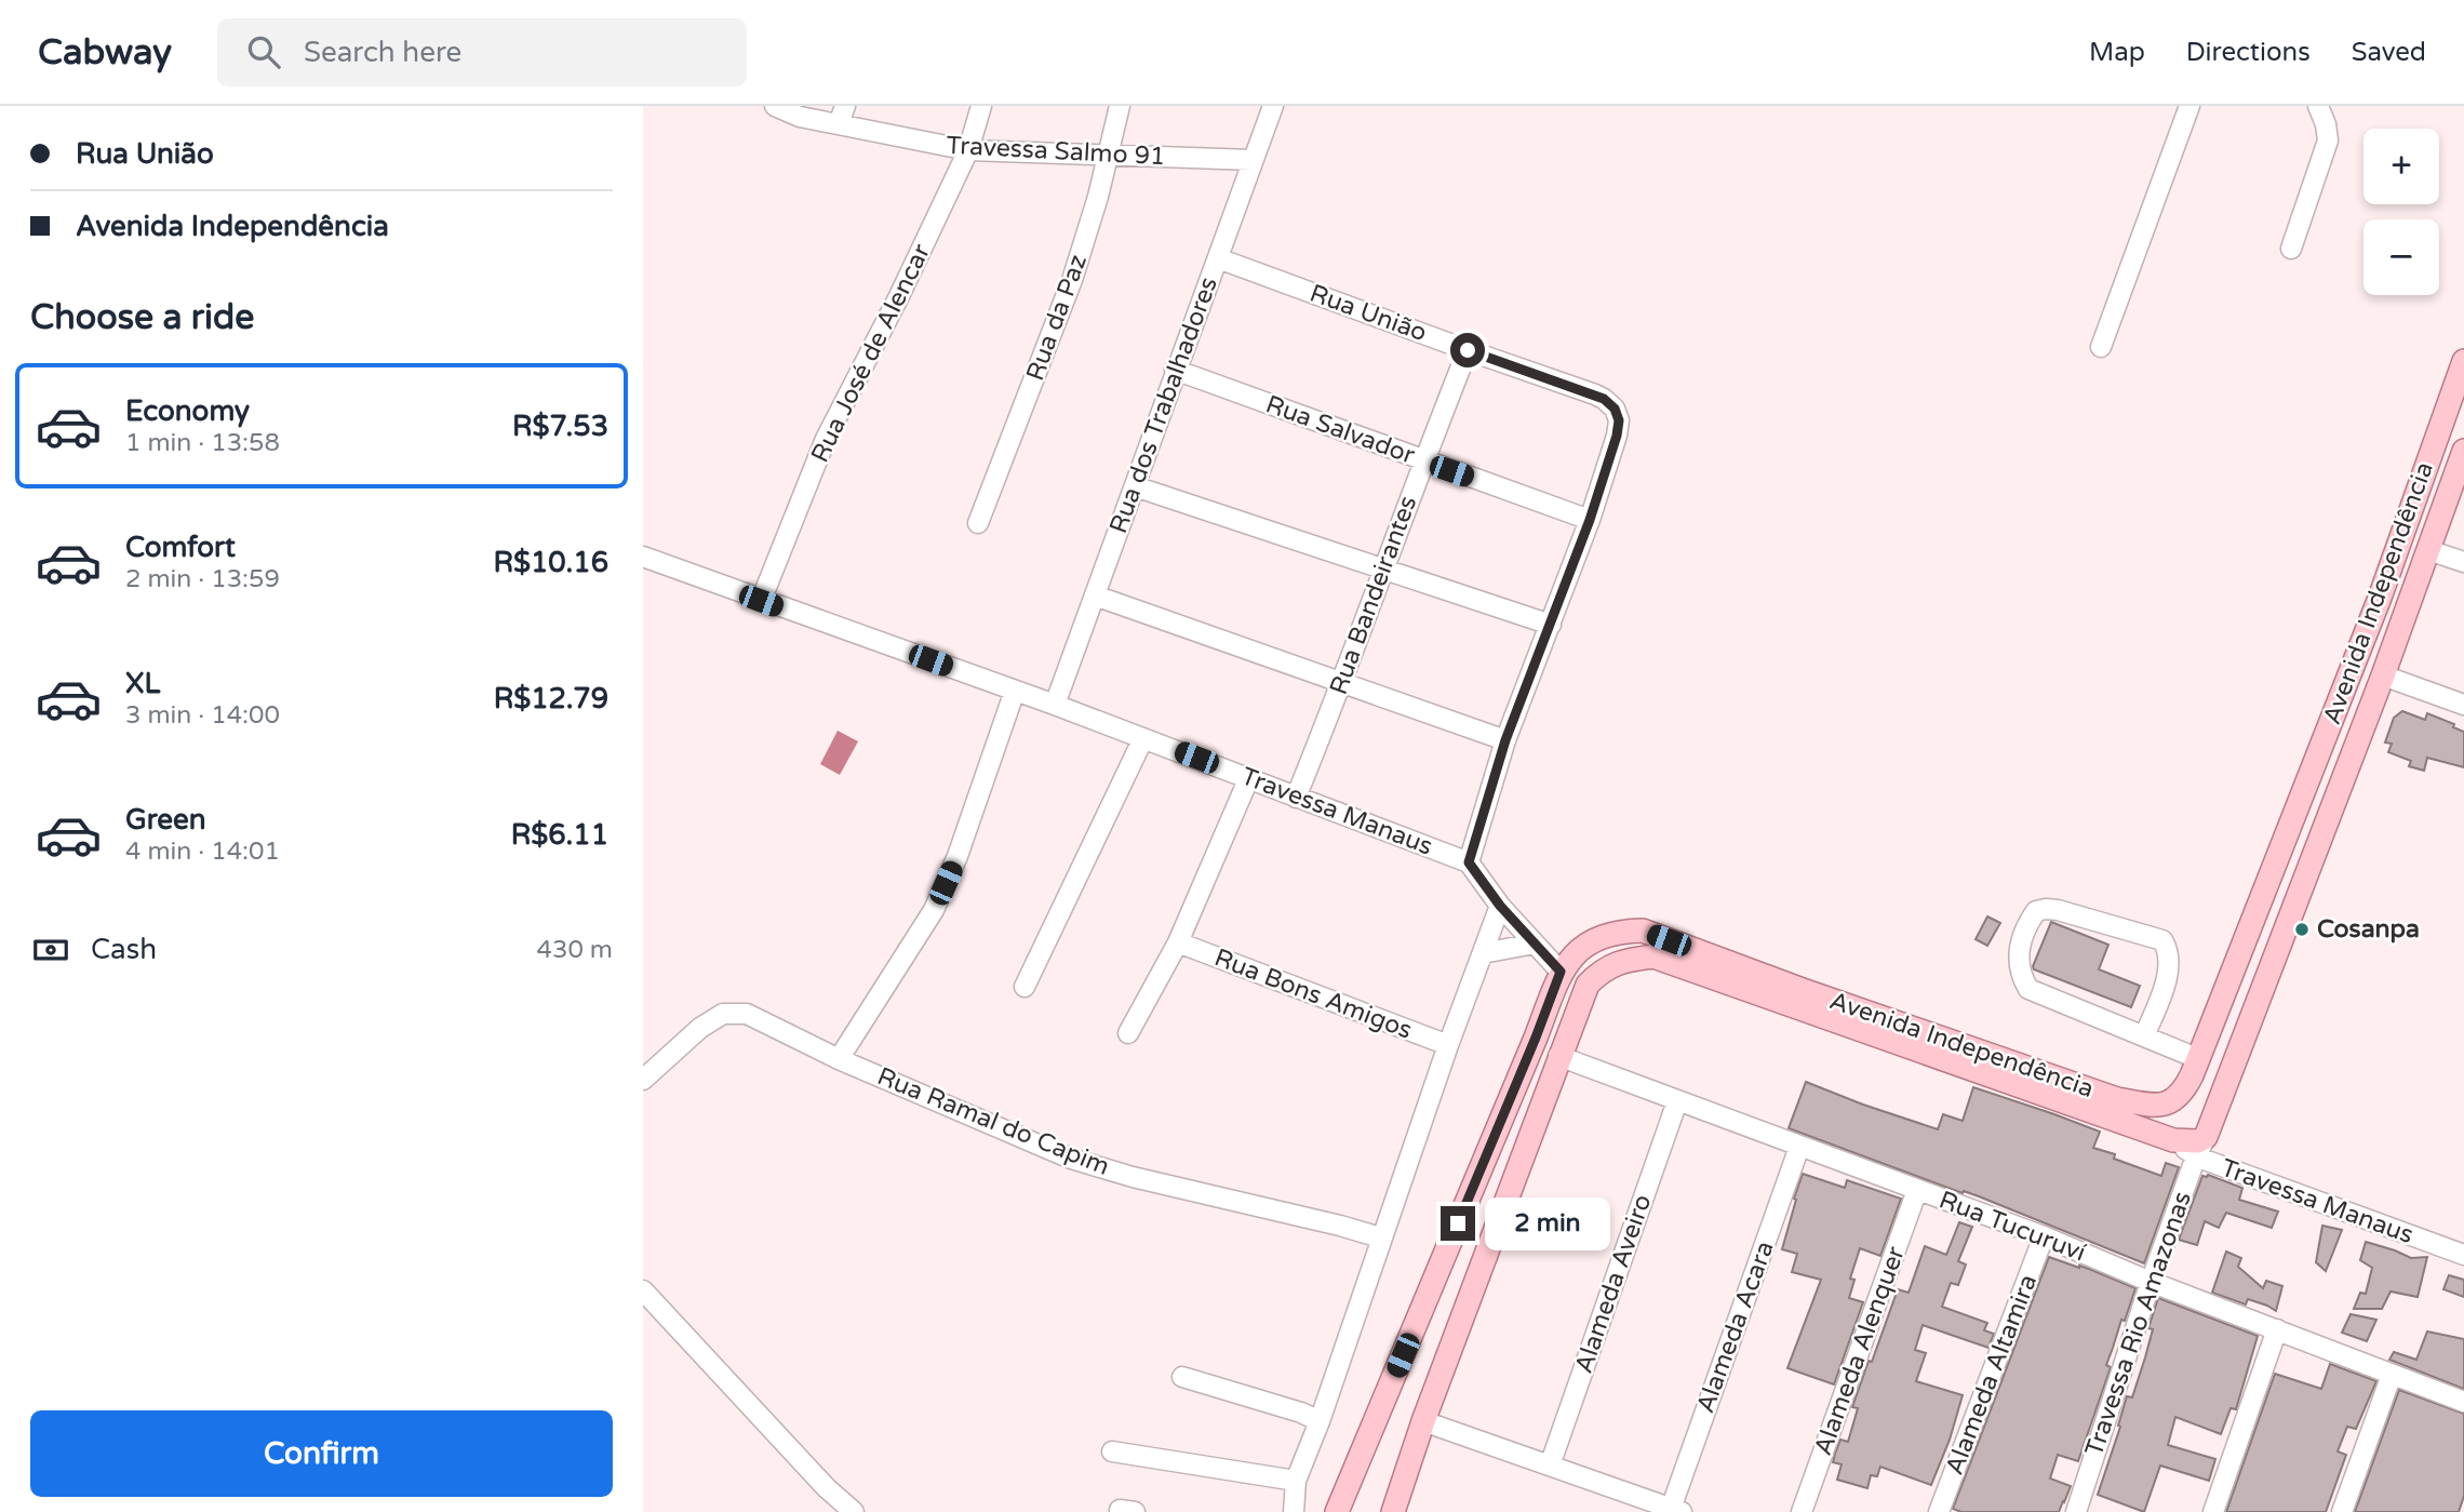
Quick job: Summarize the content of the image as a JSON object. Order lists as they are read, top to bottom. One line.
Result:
{"streets":{"main road":["Avenida Independência"],"street":["Travessa Salmo 91","Rua União","Rua da Paz","Rua José de Alencar","Rua dos Trabalhadores","Rua Salvador","Rua Bandeirantes","Travessa Manaus","Rua Bons Amigos","Rua Ramal do Capim","Rua Tucuruví","Alameda Aveiro","Travessa Rio Amazonas","Alameda Acara","Alameda Alenquer","Alameda Altamira"]},"crossings":[["Travessa Salmo 91","Rua da Paz"],["Travessa Salmo 91","Rua José de Alencar"],["Travessa Salmo 91","Rua dos Trabalhadores"],["Rua União","Rua dos Trabalhadores"],["Rua União","Rua Salvador"],["Rua União","Rua Bandeirantes"],["Rua José de Alencar","Travessa Manaus"],["Rua dos Trabalhadores","Rua Salvador"],["Rua dos Trabalhadores","Travessa Manaus"],["Rua Salvador","Rua Bandeirantes"],["Avenida Independência","Travessa Manaus"],["Avenida Independência","Rua Tucuruví"],["Avenida Independência","Travessa Rio Amazonas"],["Rua Bandeirantes","Travessa Manaus"],["Travessa Manaus","Travessa Rio Amazonas"],["Rua Tucuruví","Alameda Aveiro"],["Rua Tucuruví","Travessa Rio Amazonas"],["Rua Tucuruví","Alameda Acara"],["Rua Tucuruví","Alameda Alenquer"],["Rua Tucuruví","Alameda Altamira"]],"places":["Cosanpa"],"page":{"header":"Cabway","search":"Search here","nav":["Map","Directions","Saved"],"banner":["Rua União","Avenida Independência"],"map_buttons":["+","−"],"heading":"Choose a ride","list":[{"name":"Economy","note":"1 min · 13:58","value":"R$7.53"},{"name":"Comfort","note":"2 min · 13:59","value":"R$10.16"},{"name":"XL","note":"3 min · 14:00","value":"R$12.79"},{"name":"Green","note":"4 min · 14:01","value":"R$6.11"}],"pay":["Cash","430 m"],"bubble":"2 min","buttons":"Confirm"}}
